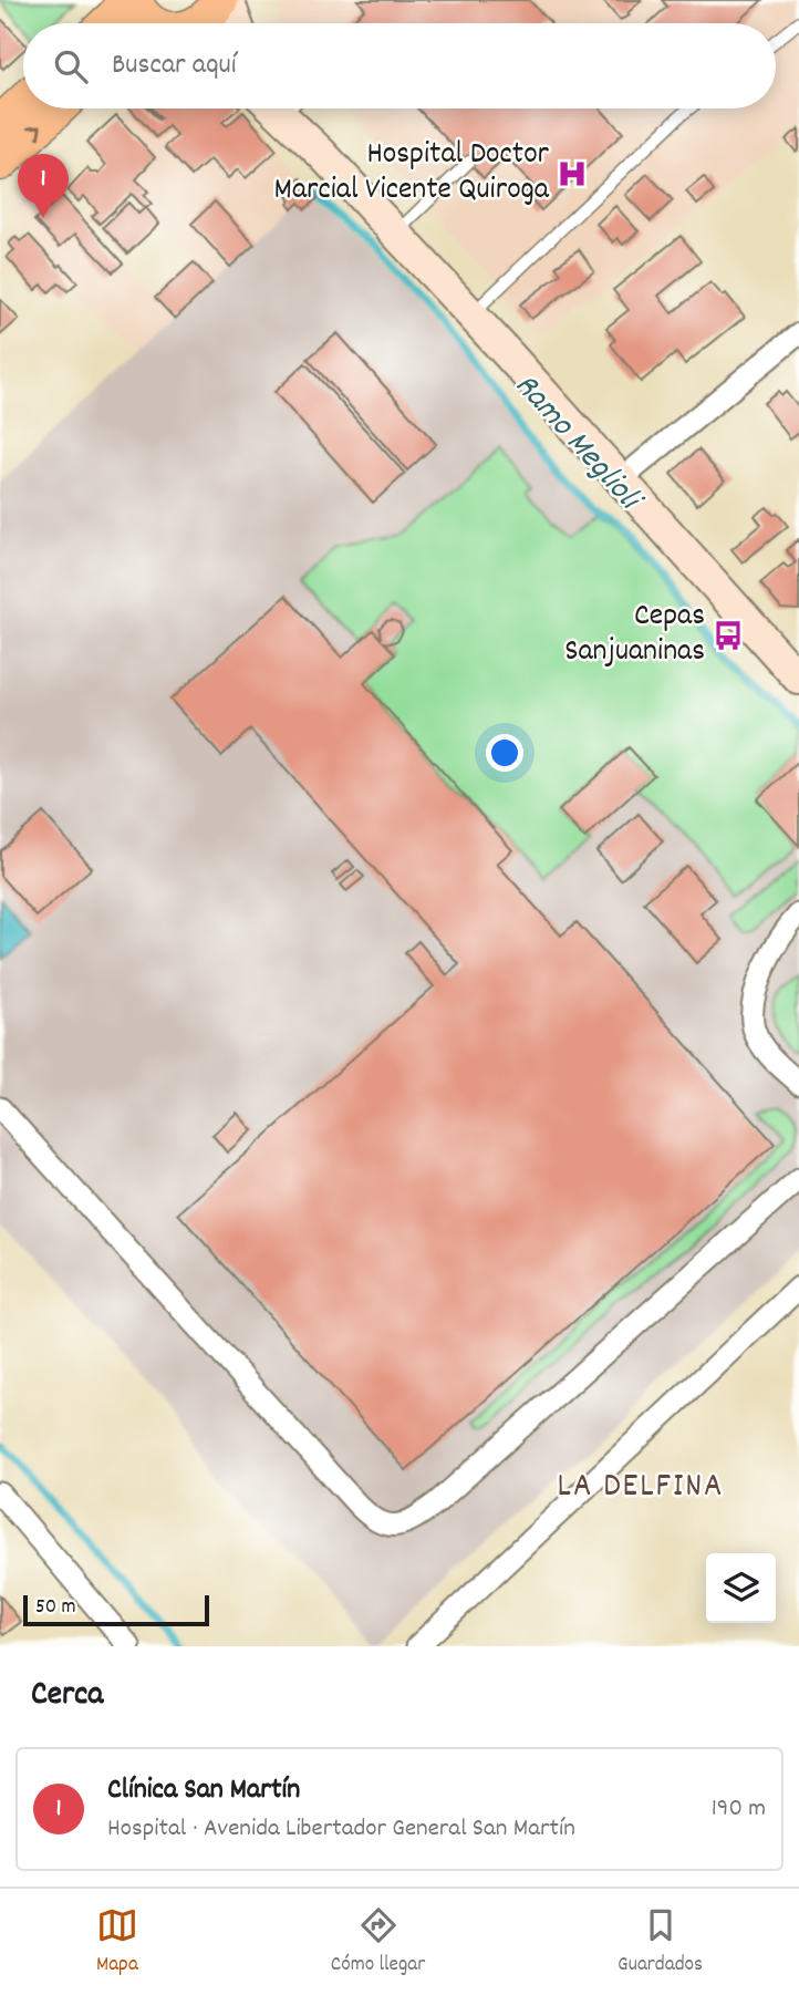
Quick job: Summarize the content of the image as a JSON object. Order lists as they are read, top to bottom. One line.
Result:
{"districts":["LA DELFINA"],"water":["Ramo Meglioli"],"places":{"hospital":["Hospital Doctor Marcial Vicente Quiroga"],"bus stop":["Cepas Sanjuaninas"]},"scale_bar":"50 m","page":{"search":"Buscar aquí","pins":"1","scale":"50 m","heading":"Cerca","list":[{"mark":"1","name":"Clínica San Martín","note":"Hospital · Avenida Libertador General San Martín","value":"190 m"}],"nav":["Mapa","Cómo llegar","Guardados"]}}
